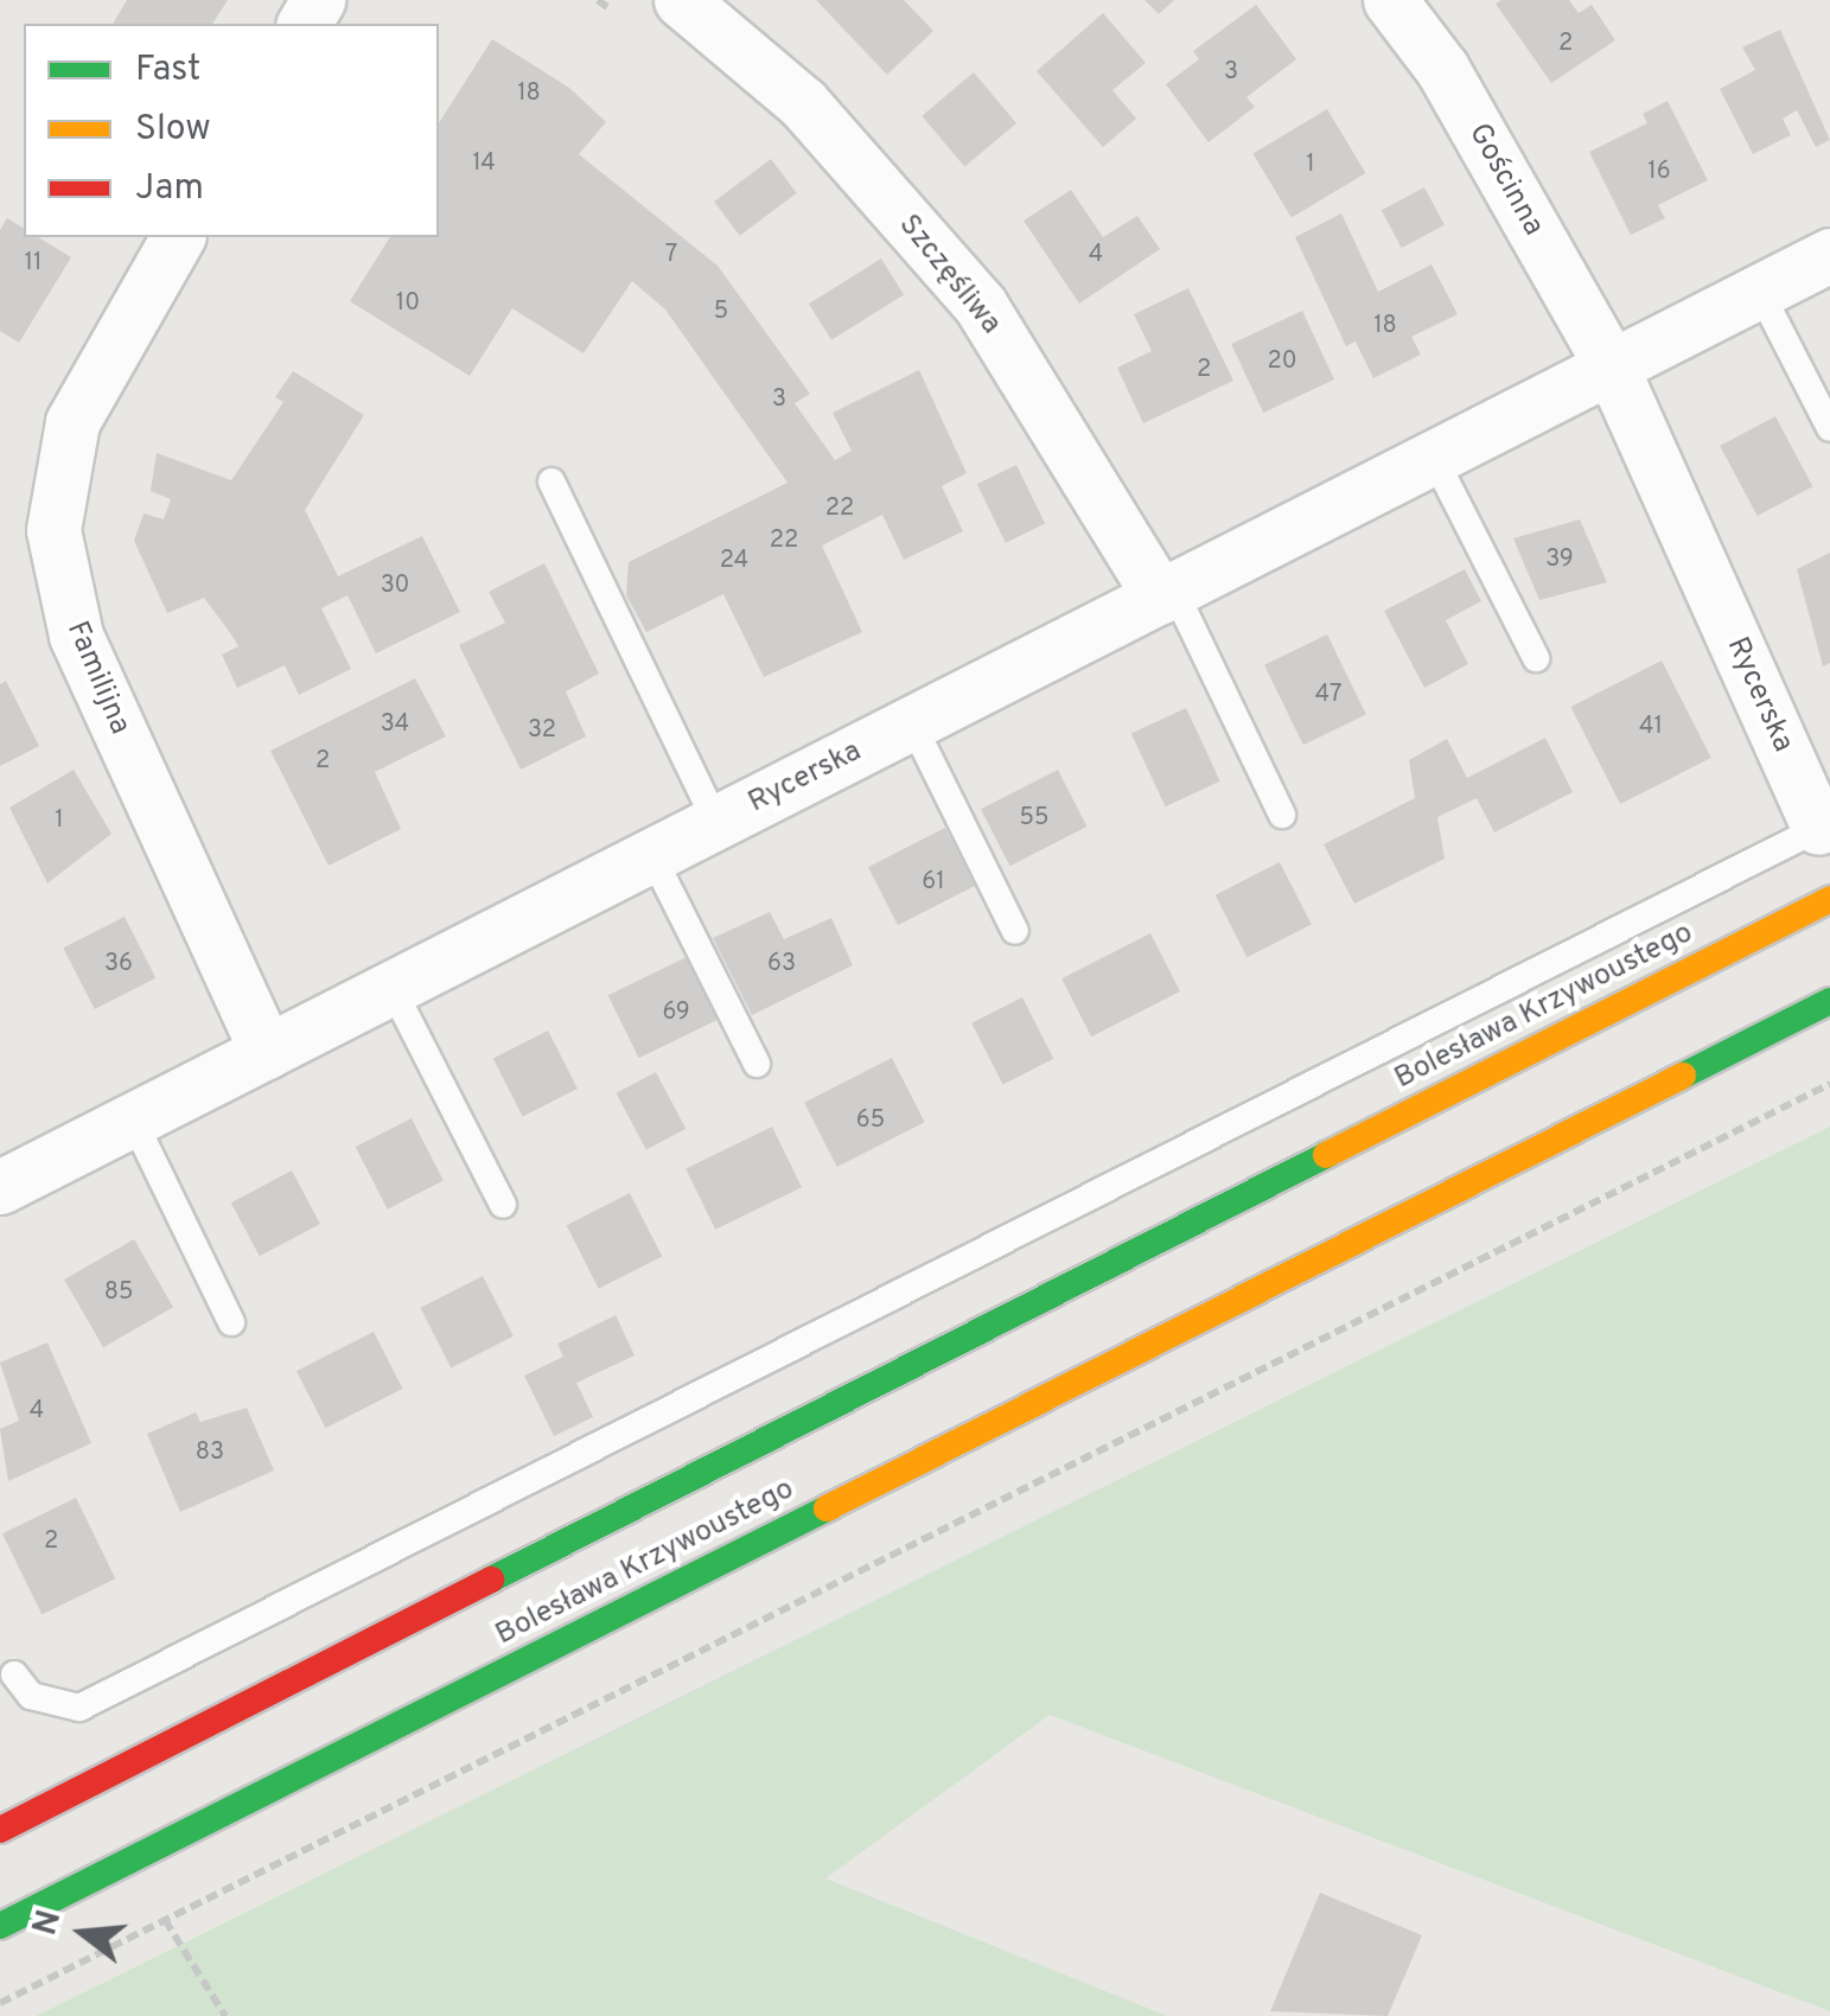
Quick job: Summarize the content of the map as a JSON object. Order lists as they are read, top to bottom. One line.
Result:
{"streets":{"main road":["Bolesława Krzywoustego"],"street":["Gościnna","Szczęśliwa","Familijna","Rycerska"]},"crossings":[["Gościnna","Rycerska"],["Szczęśliwa","Rycerska"],["Familijna","Rycerska"]],"house_numbers":["2","3","18","14","1","16","7","4","11","10","5","18","20","2","3","22","22","39","24","30","47","34","41","32","2","55","1","61","36","63","69","65","85","4","83","2"],"legend":["Fast","Slow","Jam"],"north":"left"}
